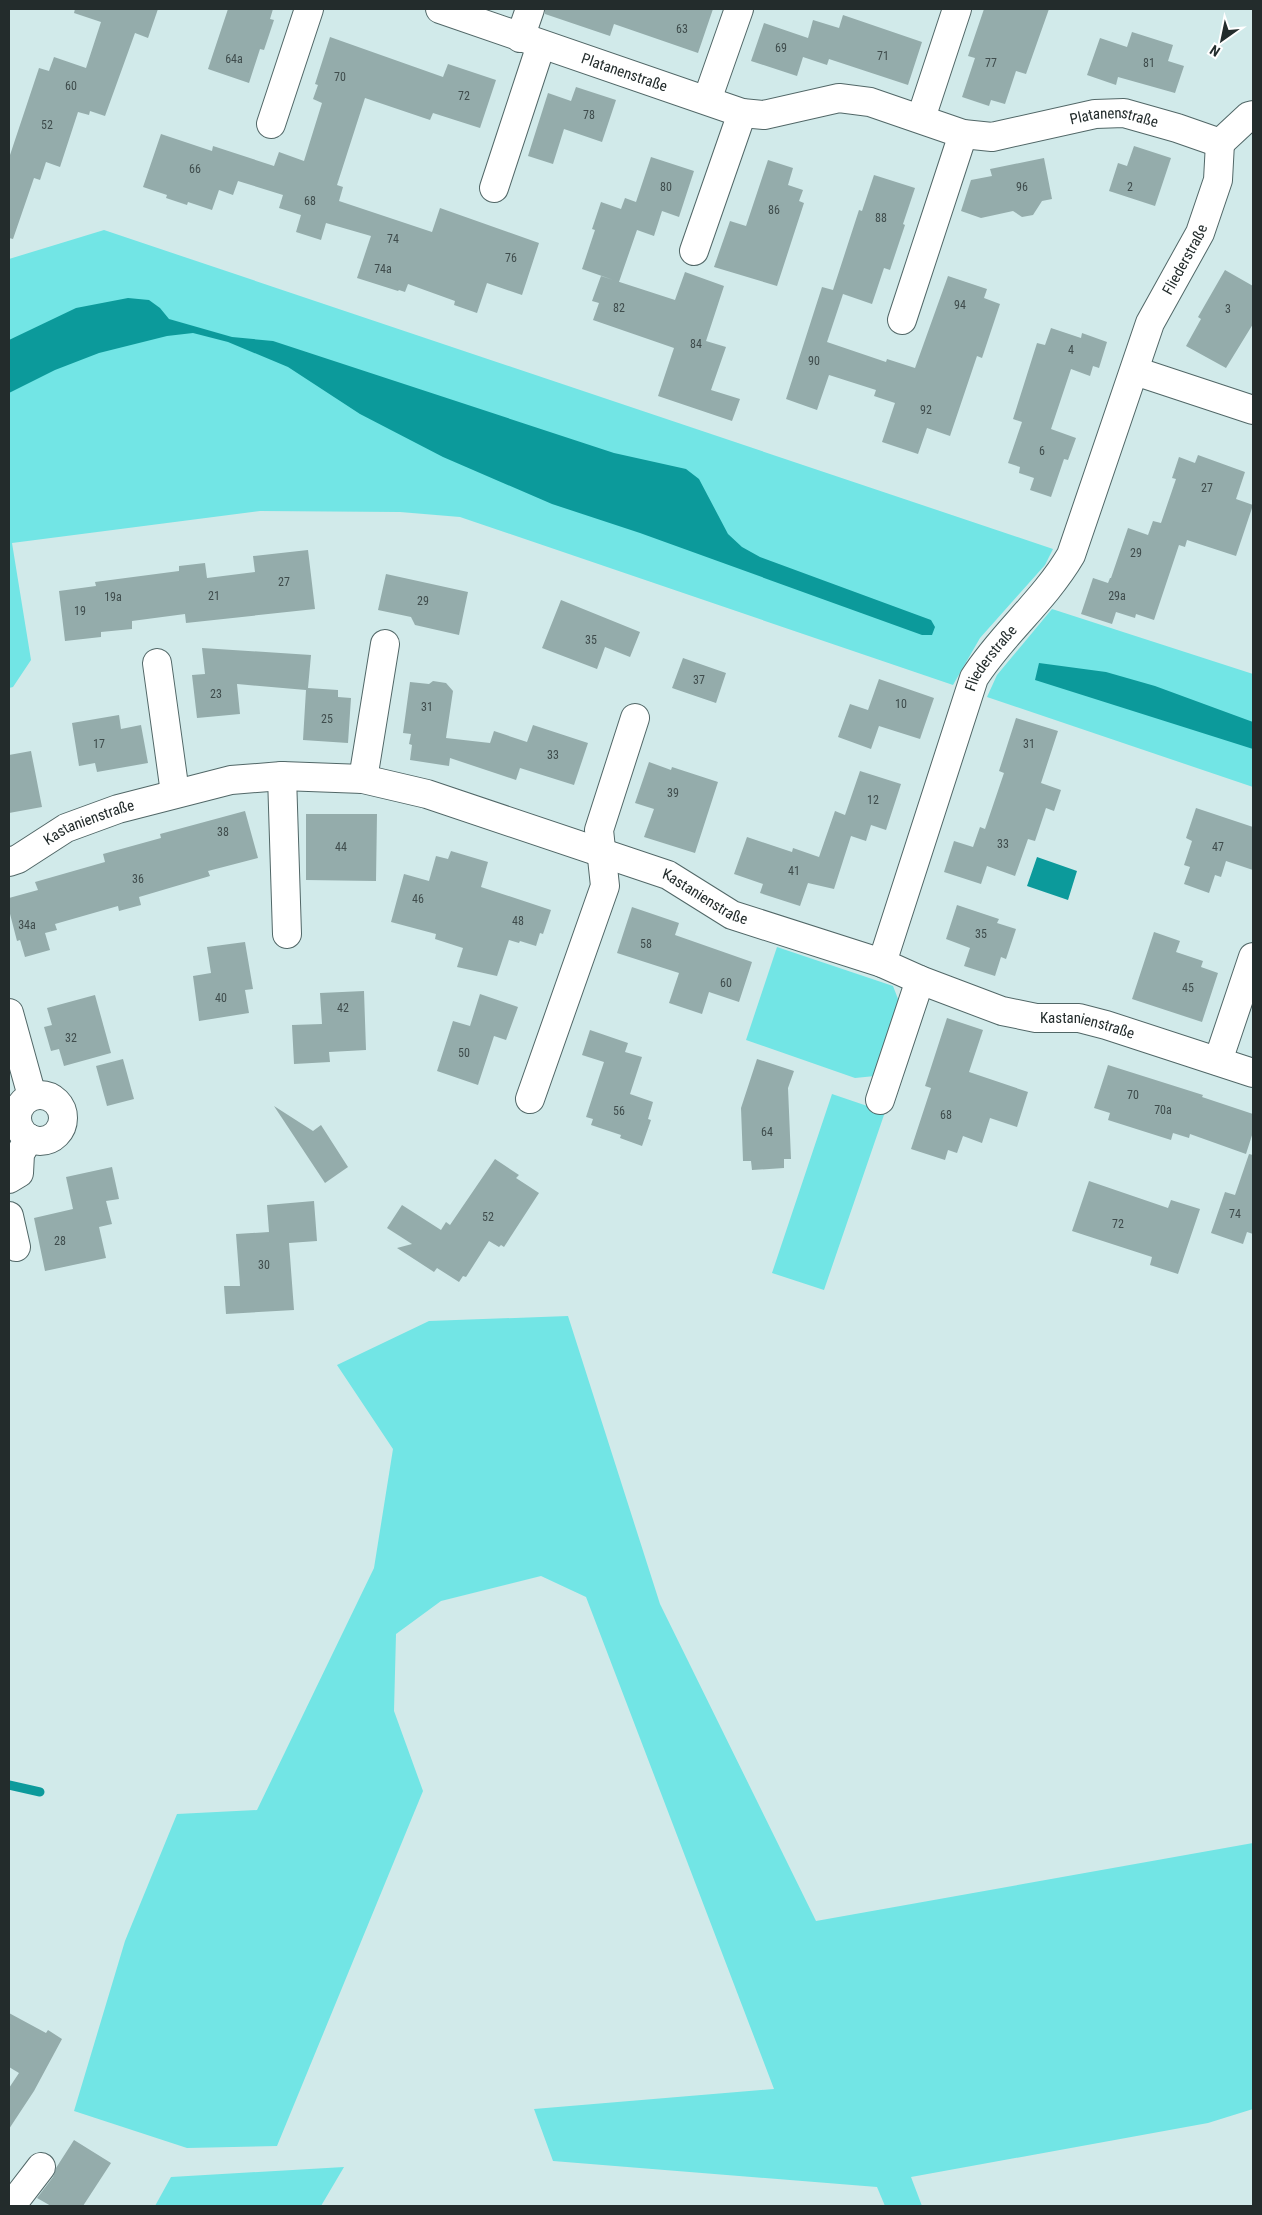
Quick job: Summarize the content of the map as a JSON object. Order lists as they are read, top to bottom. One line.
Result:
{"streets":{"street":["Platanenstraße","Fliederstraße","Kastanienstraße"]},"crossings":[["Platanenstraße","Fliederstraße"],["Fliederstraße","Kastanienstraße"]],"house_numbers":["63","69","71","64a","77","81","70","60","72","78","52","66","80","96","2","68","86","88","74","76","74a","94","82","3","84","4","90","92","6","27","29","27","21","29a","19a","29","19","35","37","23","10","31","25","17","31","33","39","12","38","33","44","47","41","36","46","48","34a","35","58","60","45","40","42","32","50","70","70a","56","68","64","74","52","72","28","30"],"north":"bottom left"}
